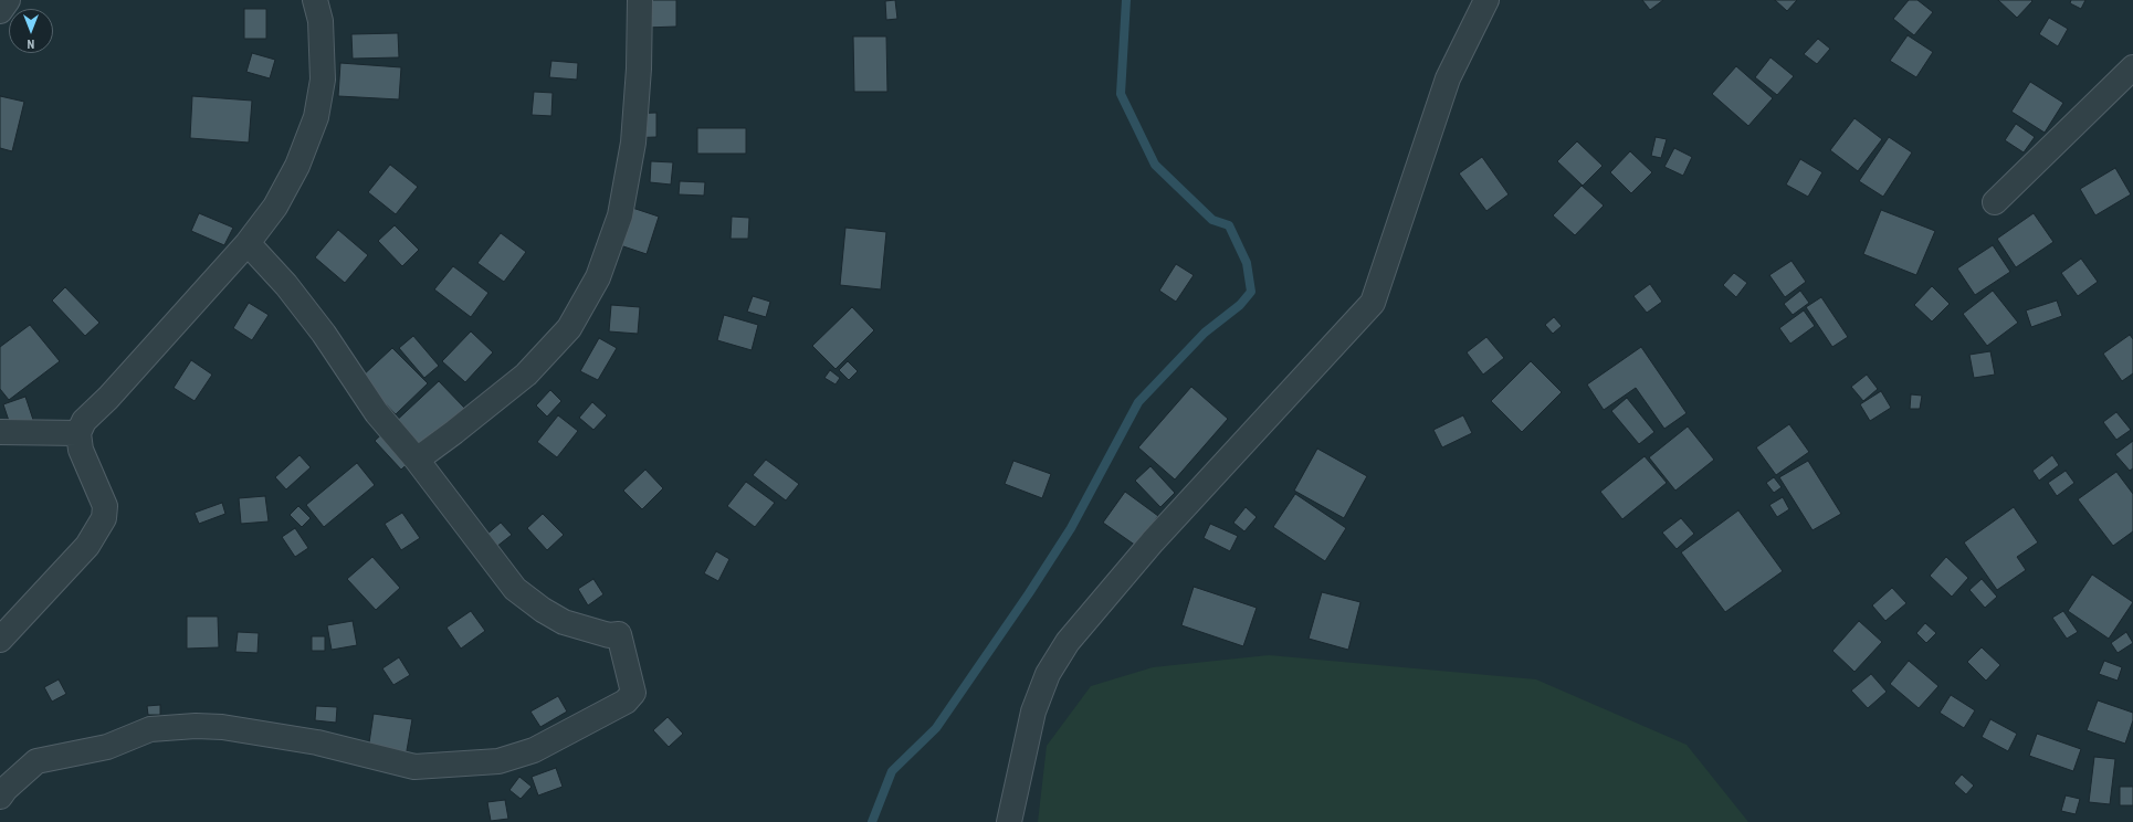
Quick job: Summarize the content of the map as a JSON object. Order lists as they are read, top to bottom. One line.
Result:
{"north":"bottom"}
